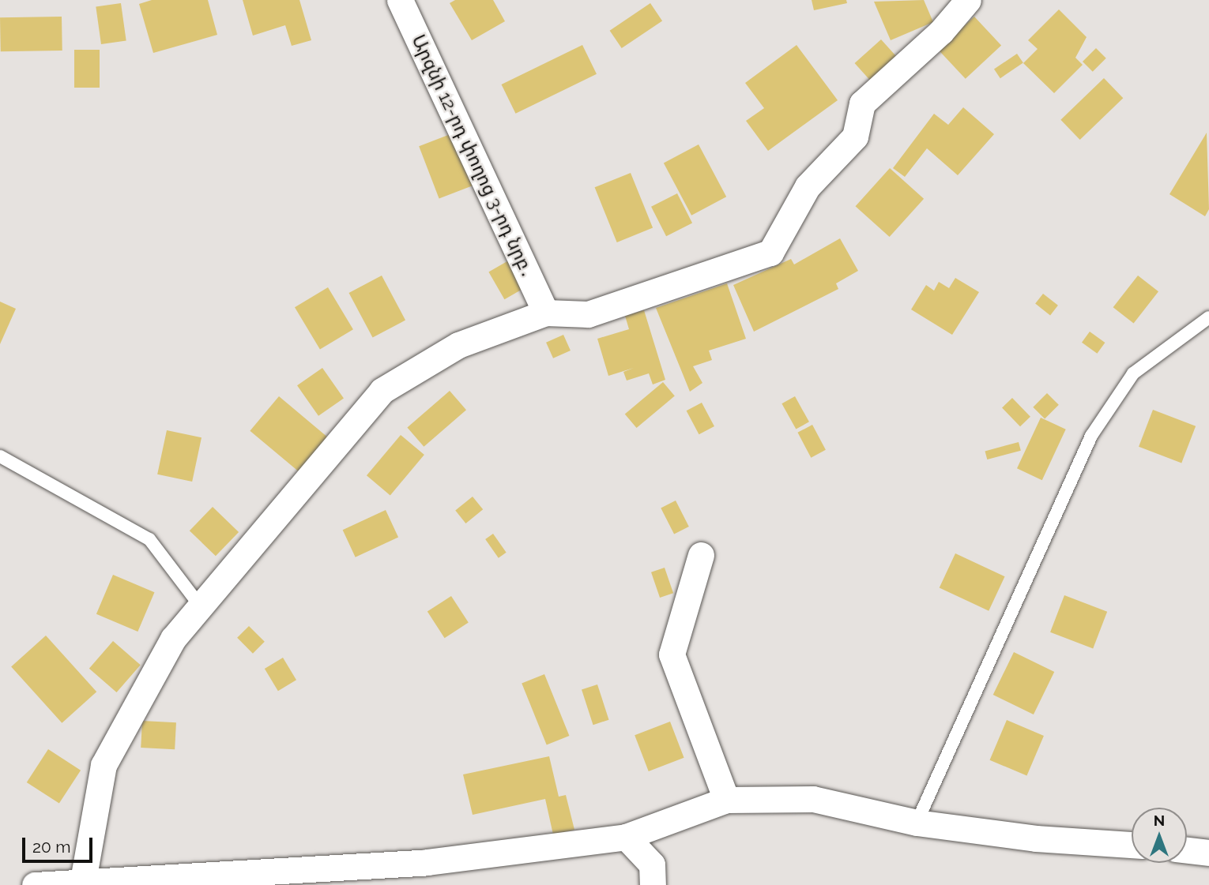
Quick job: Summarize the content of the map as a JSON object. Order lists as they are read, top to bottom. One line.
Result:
{"streets":{"street":["Արզնի 12-րդ փողոց 3-րդ նրբ․"]},"scale_bar":"20 m","north":"top"}
